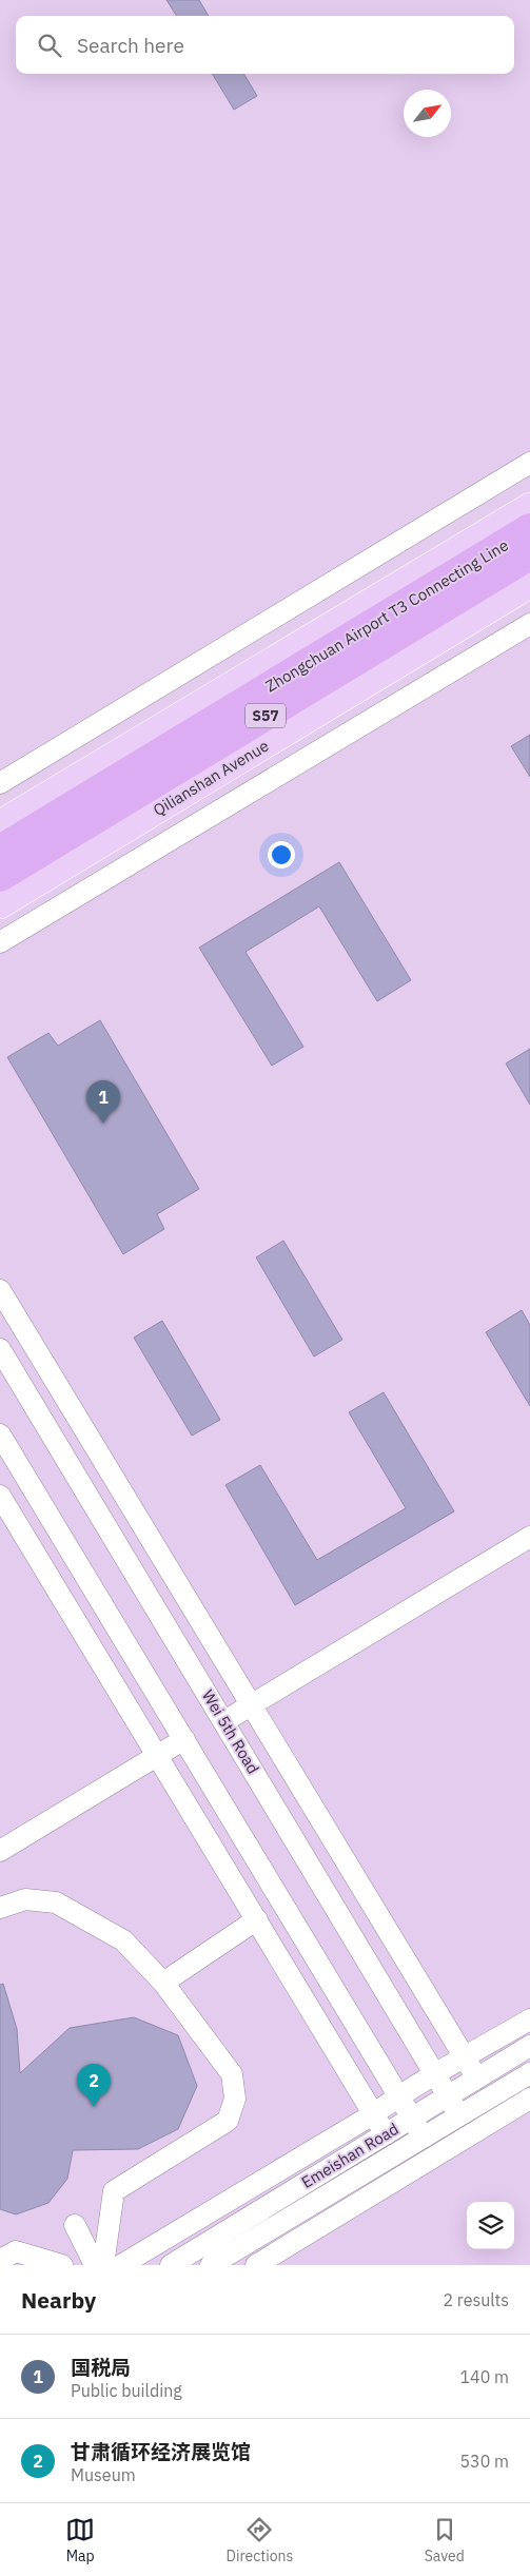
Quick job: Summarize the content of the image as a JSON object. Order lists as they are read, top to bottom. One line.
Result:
{"streets":{"highway":["Zhongchuan Airport T3 Connecting Line","S57"],"main road":["Qilianshan Avenue"],"street":["Wei 5th Road","Emeishan Road"]},"crossings":[["Wei 5th Road","Emeishan Road"]],"north":"top right","page":{"search":"Search here","pins":["1","2"],"heading":["Nearby","2 results"],"list":[{"mark":"1","name":"国税局","note":"Public building","value":"140 m"},{"mark":"2","name":"甘肃循环经济展览馆","note":"Museum","value":"530 m"}],"nav":["Map","Directions","Saved"]}}
